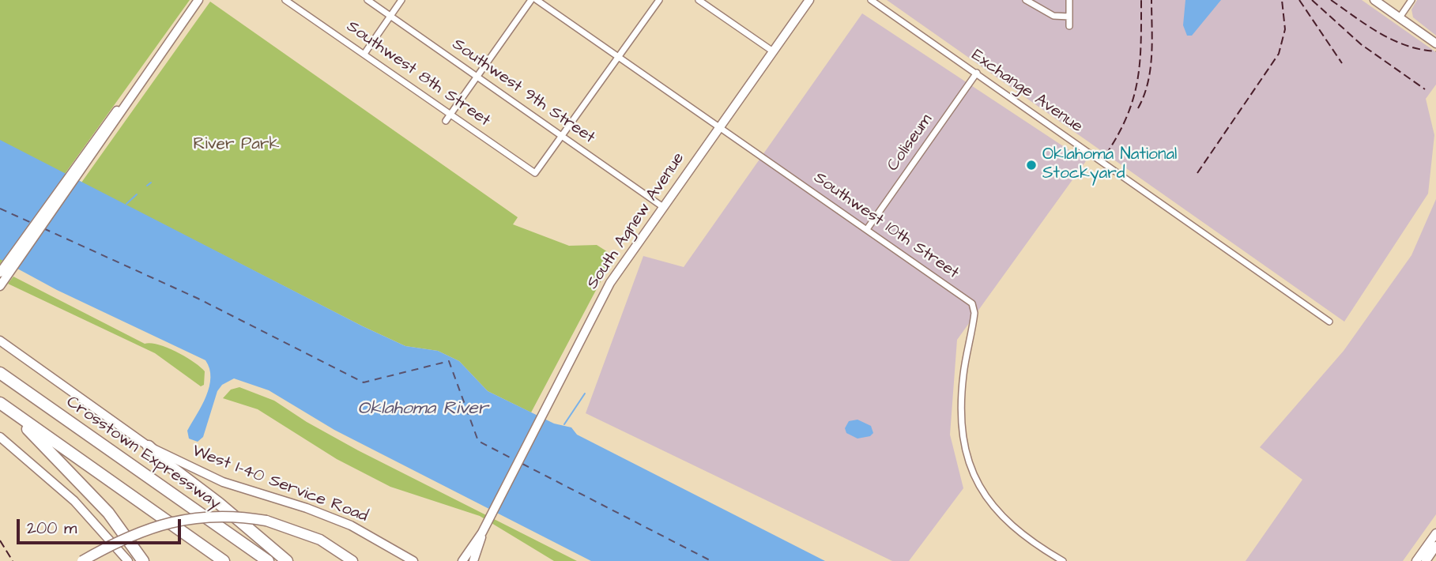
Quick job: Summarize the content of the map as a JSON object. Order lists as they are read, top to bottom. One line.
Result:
{"streets":{"highway":["Crosstown Expressway"],"main road":["South Agnew Avenue","West I-40 Service Road"],"street":["Southwest 8th Street","Southwest 9th Street","Exchange Avenue","Coliseum","Southwest 10th Street"]},"crossings":[["Southwest 8th Street","Southwest 9th Street"],["Southwest 9th Street","South Agnew Avenue"],["Exchange Avenue","Coliseum"],["Coliseum","Southwest 10th Street"],["South Agnew Avenue","Southwest 10th Street"]],"water":["Oklahoma River"],"parks":["River Park"],"places":["Oklahoma National Stockyard"],"scale_bar":"200 m"}
